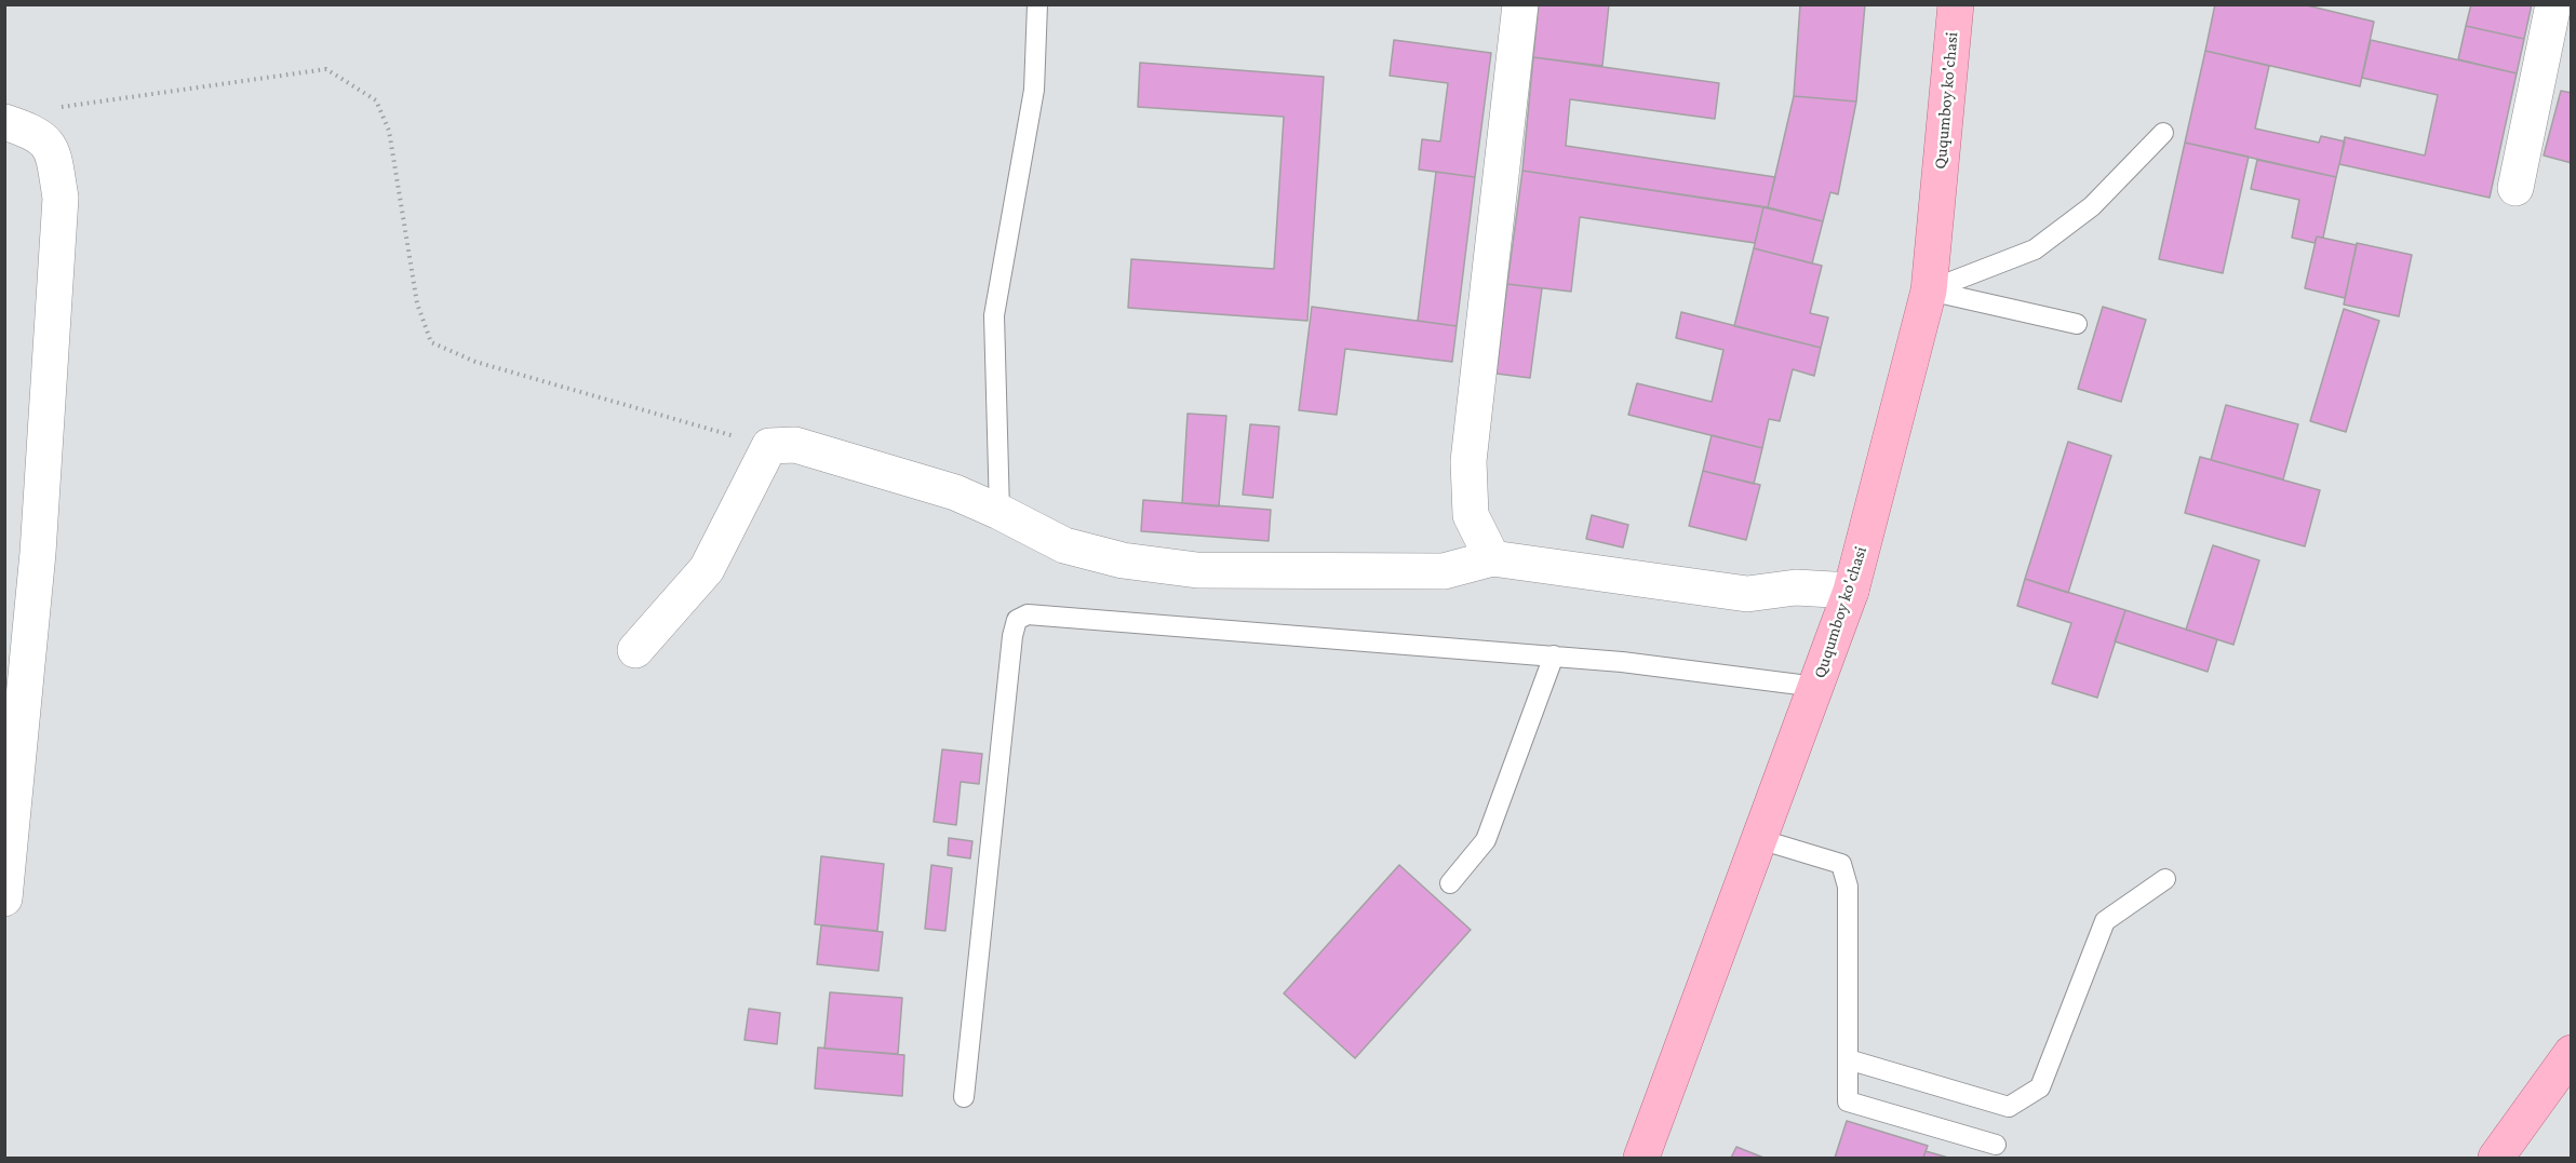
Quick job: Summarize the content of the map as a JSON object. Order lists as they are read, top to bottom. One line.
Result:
{"streets":{"main road":["Ququmboy ko'chasi"]}}
